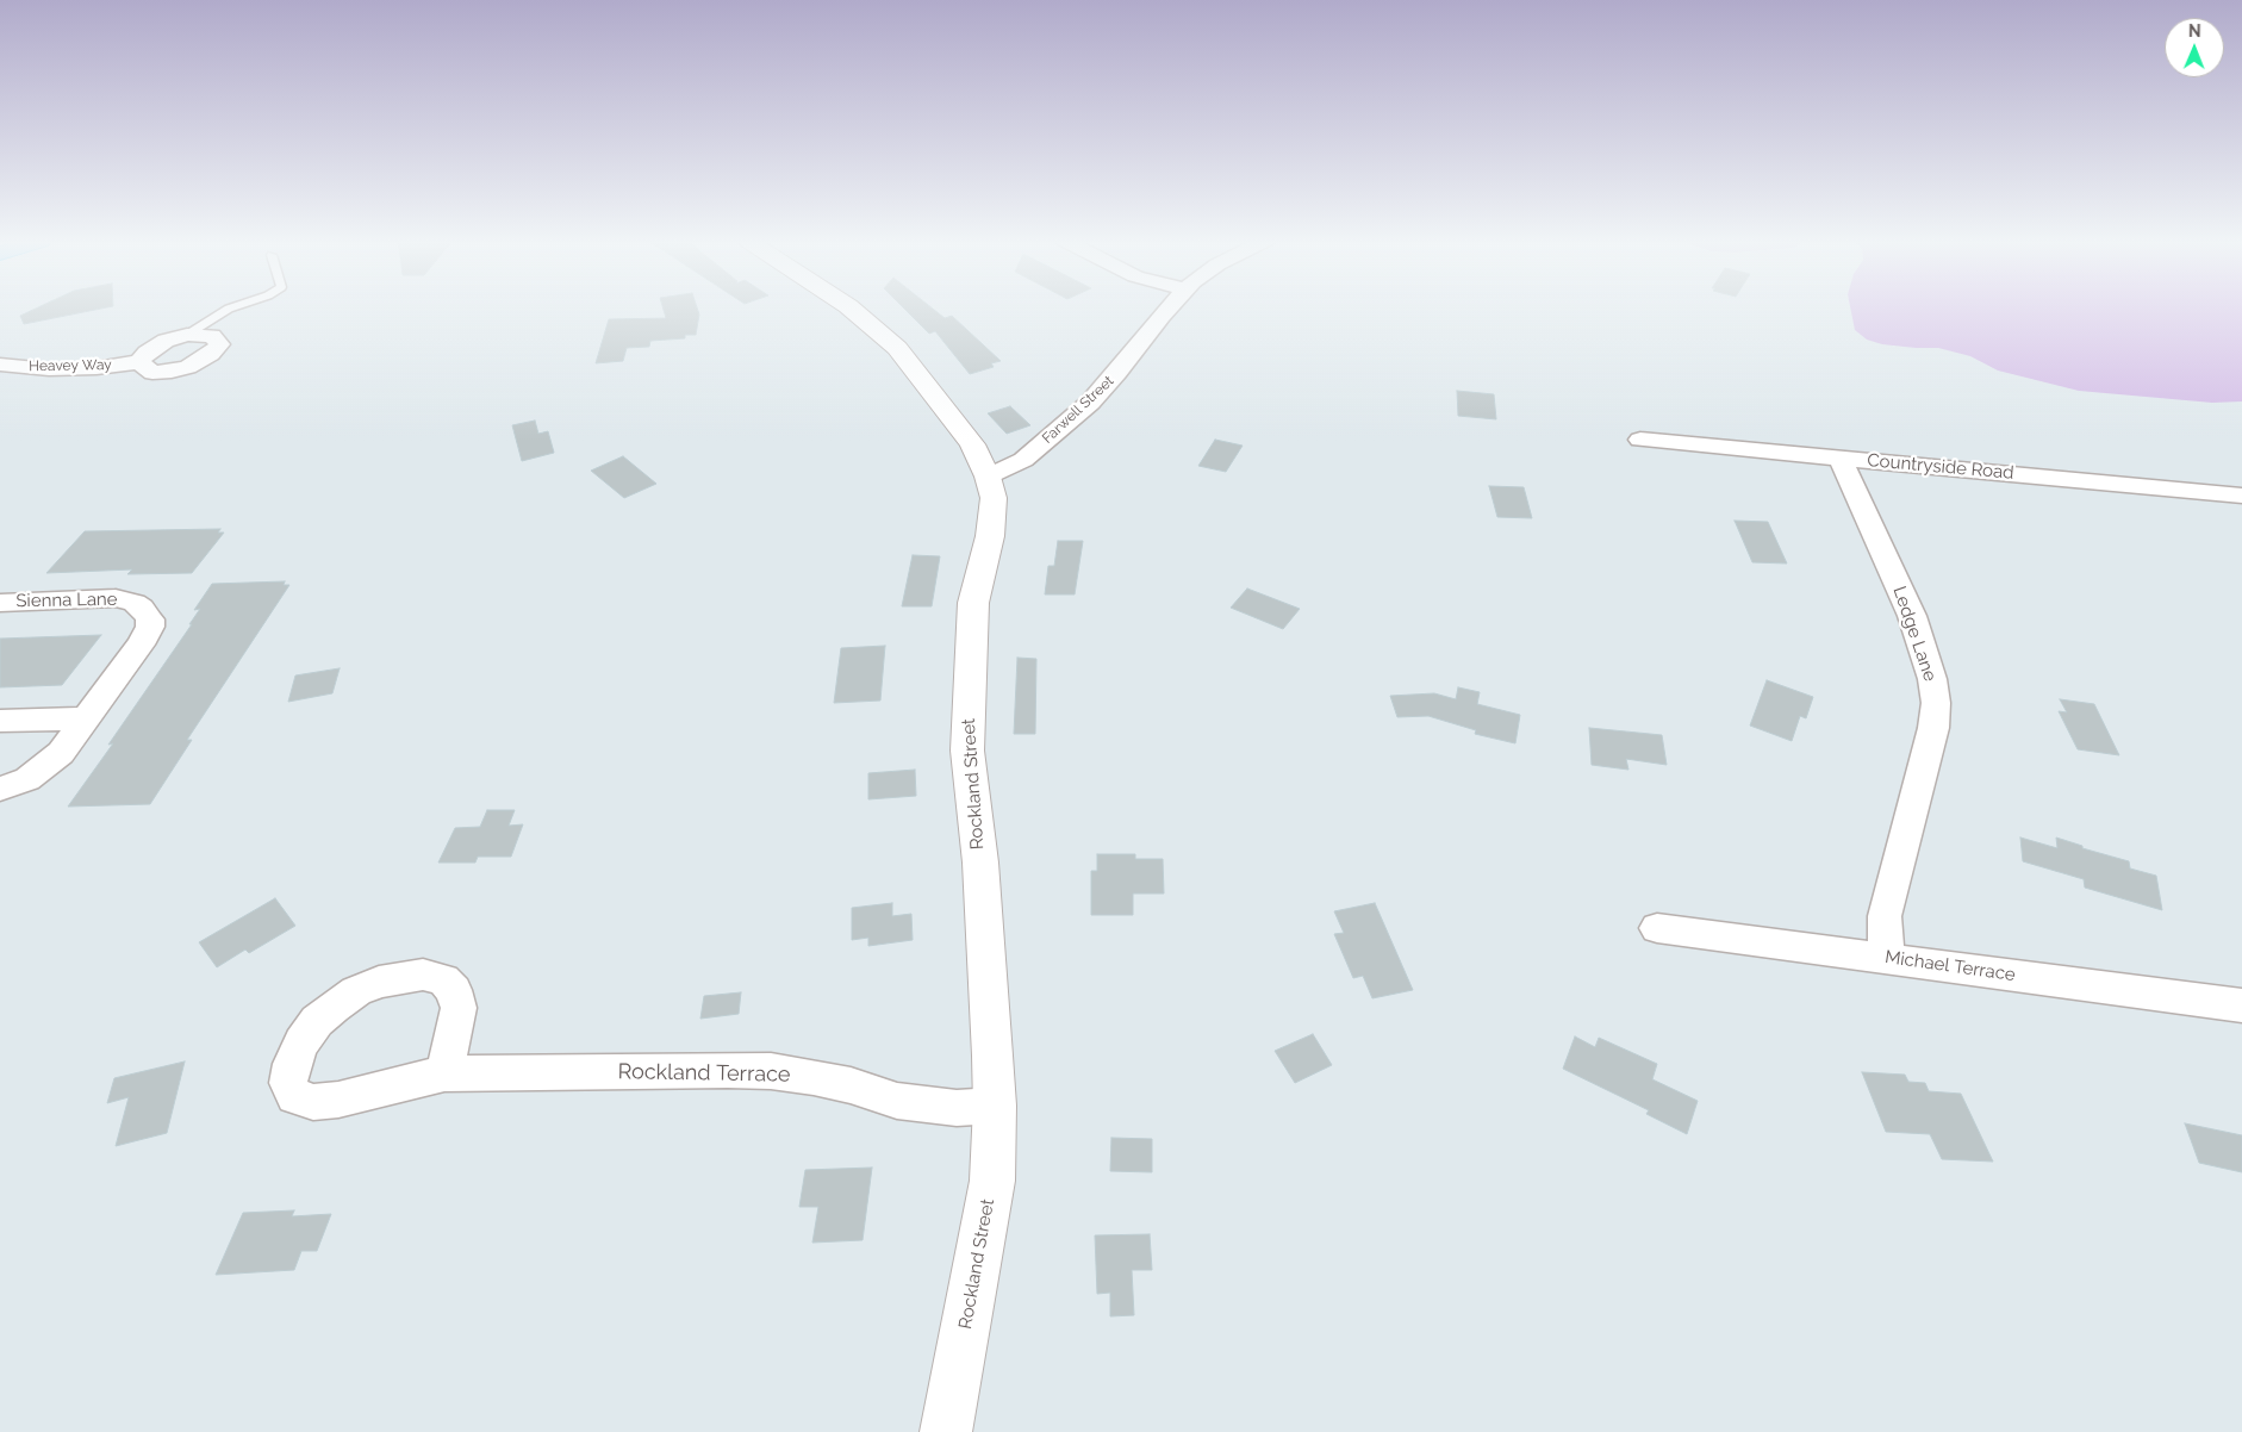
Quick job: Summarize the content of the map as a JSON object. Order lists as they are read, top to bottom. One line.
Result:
{"streets":{"street":["Heavey Way","Farwell Street","Countryside Road","Sienna Lane","Ledge Lane","Rockland Street","Michael Terrace","Rockland Terrace"]},"crossings":[["Farwell Street","Rockland Street"],["Countryside Road","Ledge Lane"],["Ledge Lane","Michael Terrace"],["Rockland Street","Rockland Terrace"]],"north":"top"}
